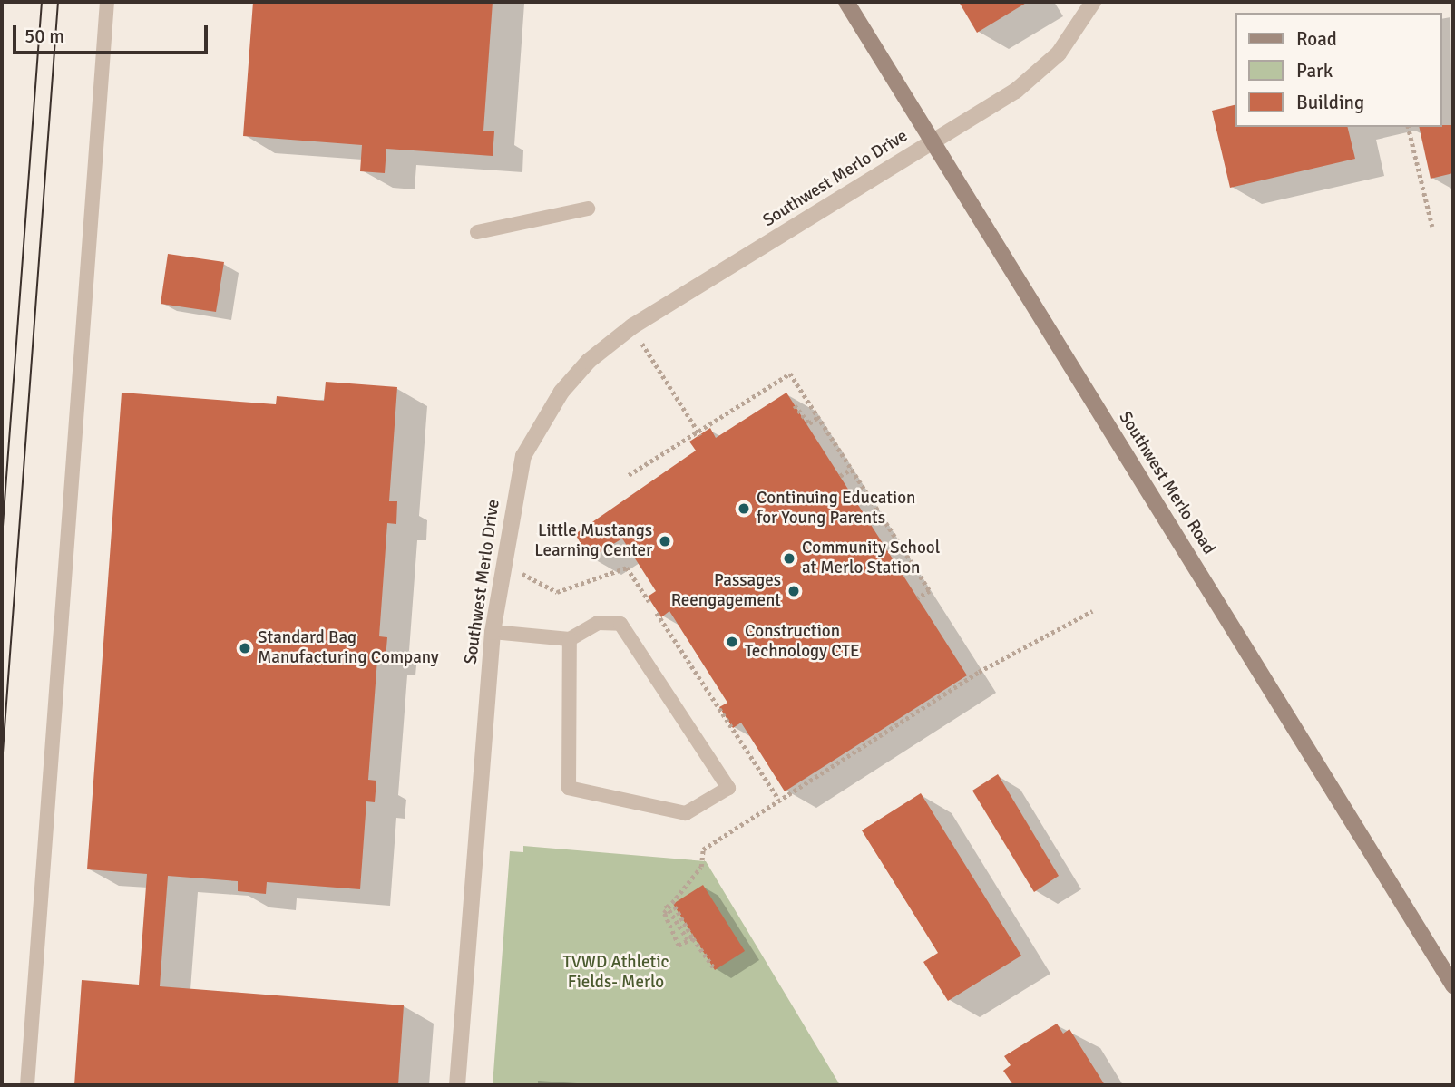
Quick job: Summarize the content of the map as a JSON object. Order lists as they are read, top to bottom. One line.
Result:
{"streets":{"street":["Southwest Merlo Drive","Southwest Merlo Road"]},"crossings":[["Southwest Merlo Drive","Southwest Merlo Road"]],"parks":["TVWD Athletic Fields- Merlo"],"places":["Continuing Education for Young Parents","Little Mustangs Learning Center","Community School at Merlo Station","Passages Reengagement","Construction Technology CTE","Standard Bag Manufacturing Company"],"legend":["Road","Park","Building"],"scale_bar":"50 m"}
